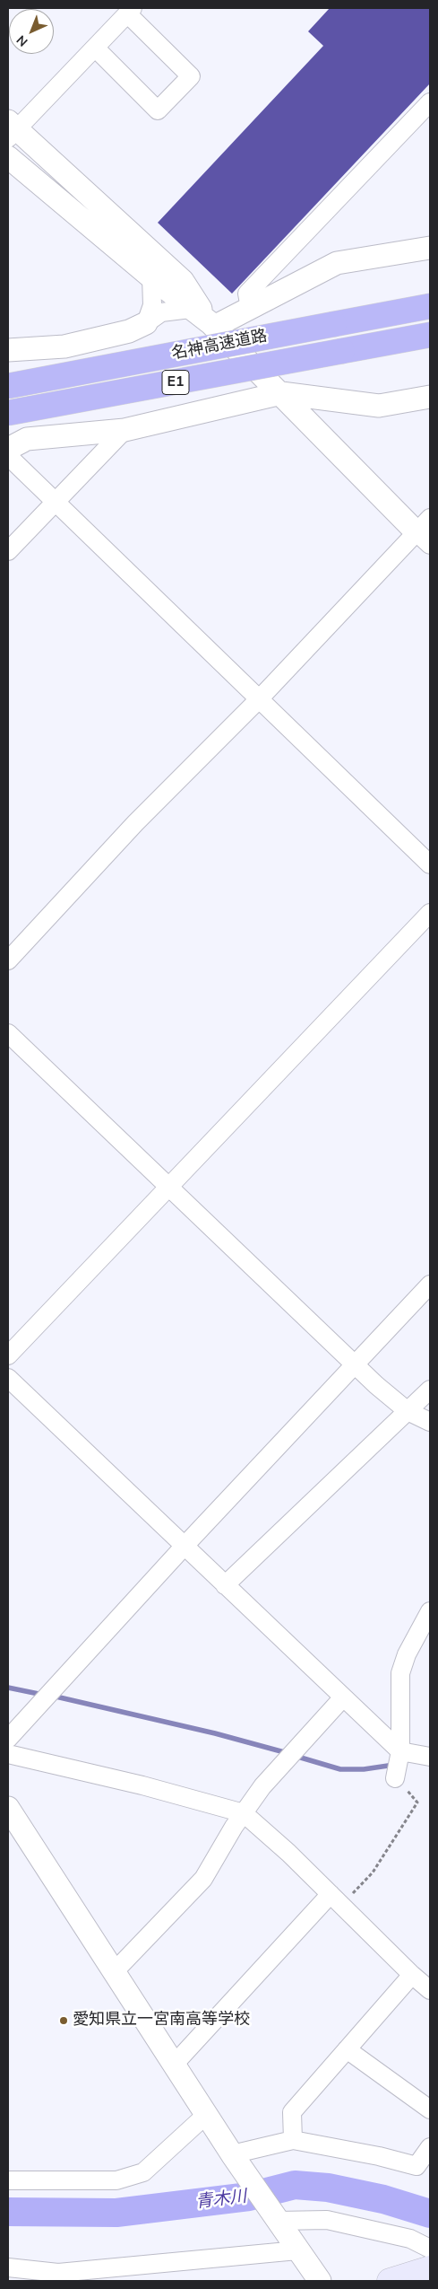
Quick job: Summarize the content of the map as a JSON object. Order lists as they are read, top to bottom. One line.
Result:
{"streets":{"highway":["名神高速道路","E1"]},"water":["青木川"],"places":["愛知県立一宮南高等学校"],"north":"bottom left"}
